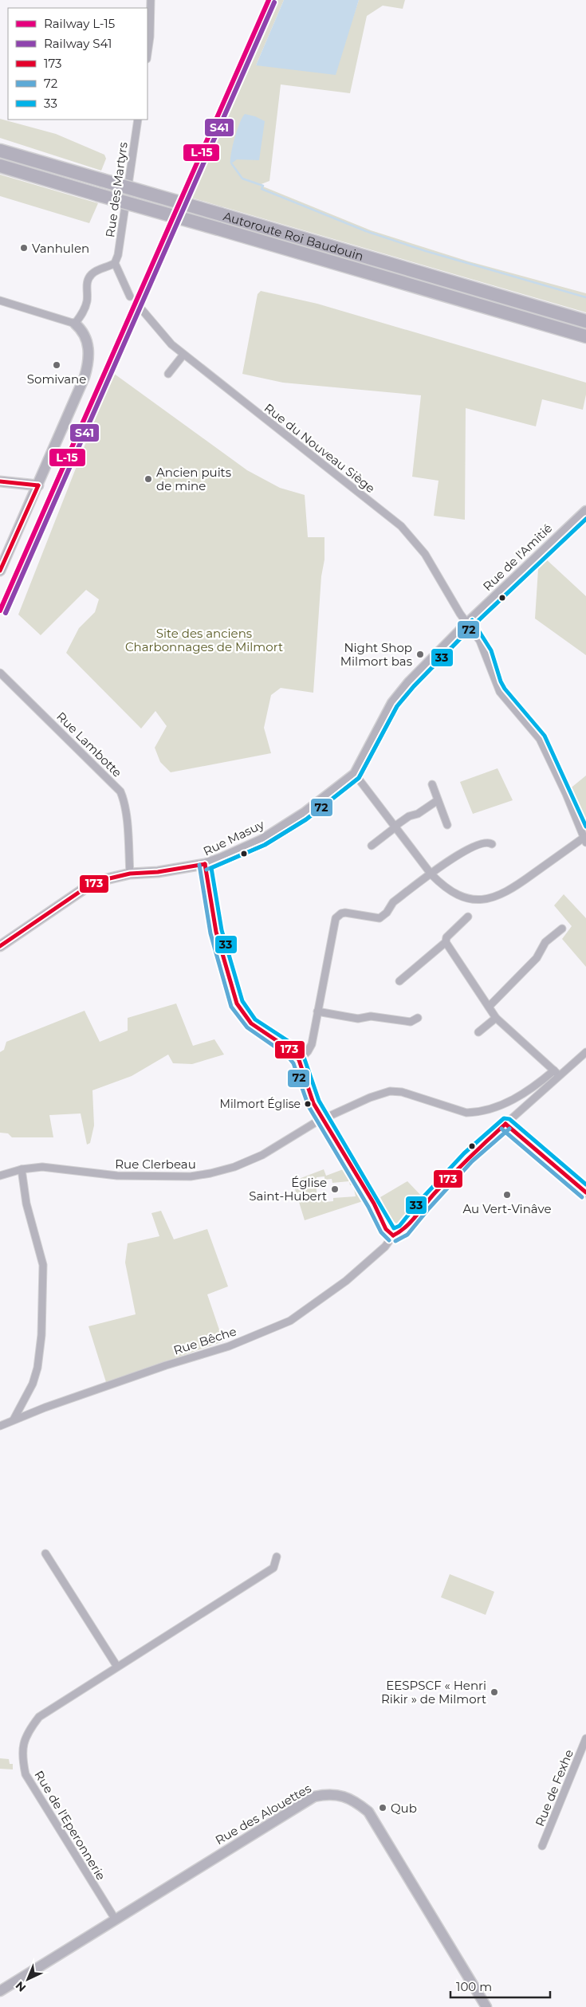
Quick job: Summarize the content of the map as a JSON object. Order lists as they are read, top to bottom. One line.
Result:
{"streets":{"highway":["Autoroute Roi Baudouin"],"street":["Rue des Martyrs","Rue du Nouveau Siège","Rue de l'Amitié","Rue Lambotte","Rue Masuy","Rue Clerbeau","Rue Bêche","Rue de Fexhe","Rue des Alouettes","Rue de l'Eperonnerie"]},"crossings":[["Rue du Nouveau Siège","Rue de l'Amitié"],["Rue du Nouveau Siège","Rue Masuy"],["Rue de l'Amitié","Rue Masuy"],["Rue Masuy","Rue Clerbeau"],["Rue Masuy","Rue Bêche"],["Rue Clerbeau","Rue Bêche"],["Rue des Alouettes","Rue de l'Eperonnerie"]],"parks":["Site des anciens Charbonnages de Milmort"],"places":["Vanhulen","Somivane","Ancien puits de mine","Night Shop Milmort bas","Milmort Église","Église Saint-Hubert","Au Vert-Vinâve","EESPSCF « Henri Rikir » de Milmort","Qub"],"lines":["rail line L-15","rail line S41","transit line 173","transit line 72","transit line 33"],"legend":["Railway L-15","Railway S41","173","72","33"],"scale_bar":"100 m","north":"bottom left"}
